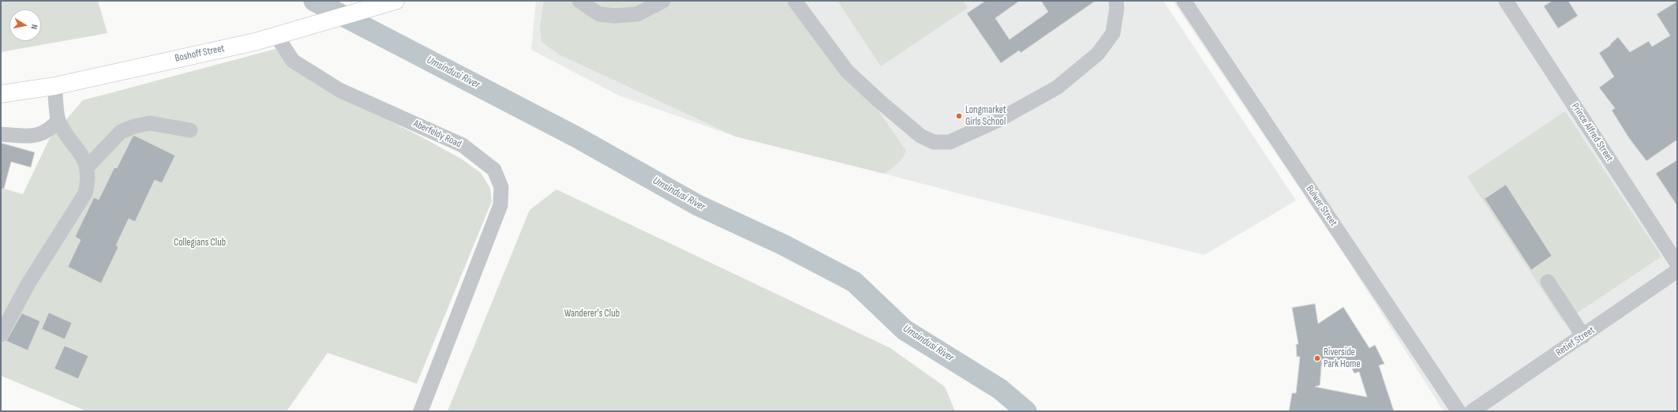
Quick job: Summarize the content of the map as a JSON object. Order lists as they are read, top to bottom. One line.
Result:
{"streets":{"main road":["Boshoff Street"],"street":["Prince Alfred Street","Aberfeldy Road","Bulwer Street","Retief Street"]},"crossings":[["Boshoff Street","Aberfeldy Road"]],"water":["Umsindusi River"],"parks":["Collegians Club","Wanderer's Club"],"places":["Longmarket Girls School","Riverside Park Home"],"north":"right"}
